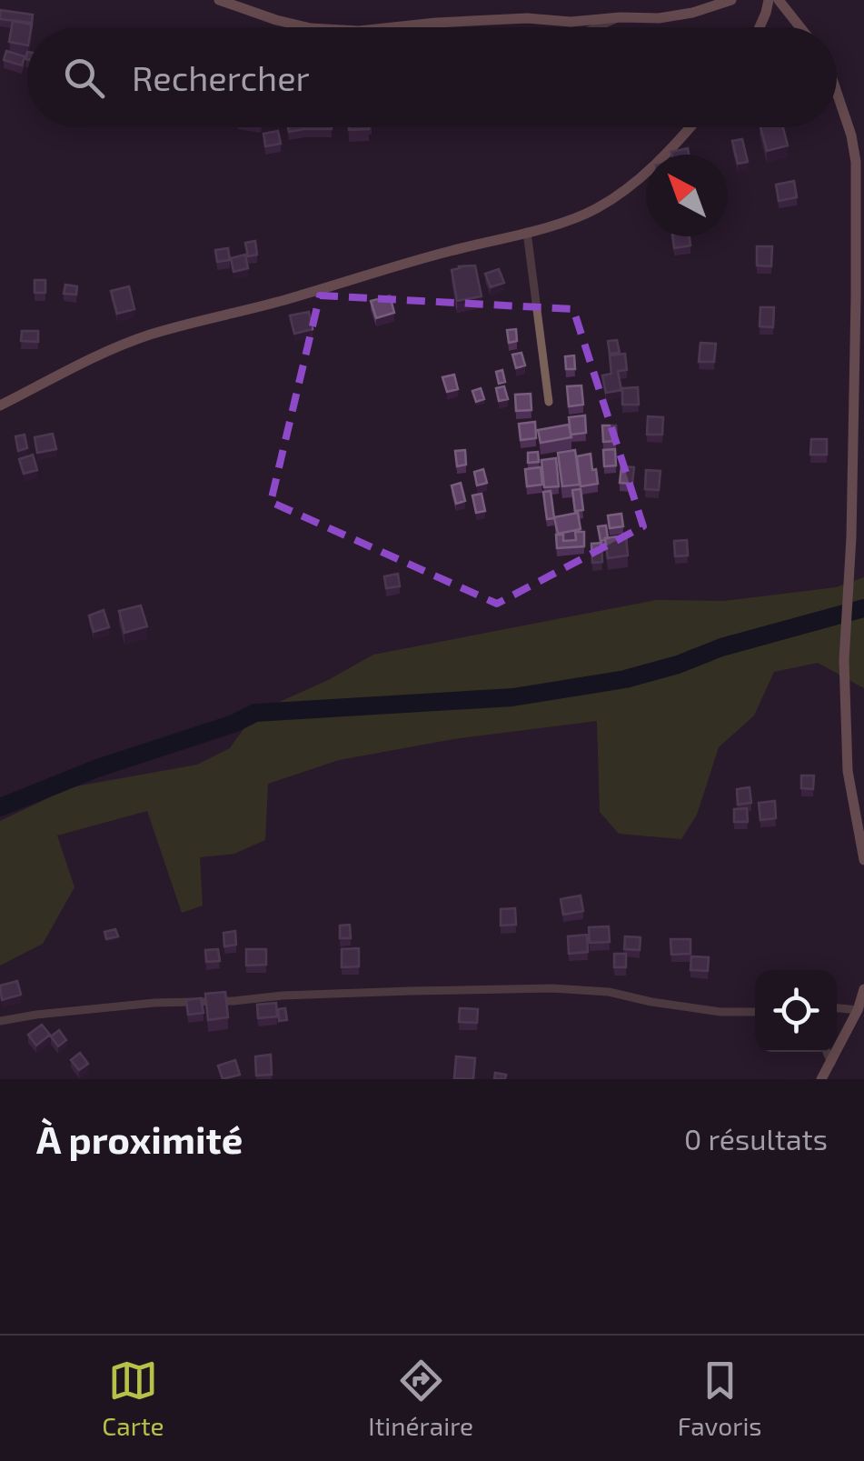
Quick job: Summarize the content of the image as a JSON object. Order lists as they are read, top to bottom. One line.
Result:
{"north":"top left","page":{"search":"Rechercher","heading":["À proximité","0 résultats"],"nav":["Carte","Itinéraire","Favoris"]}}
